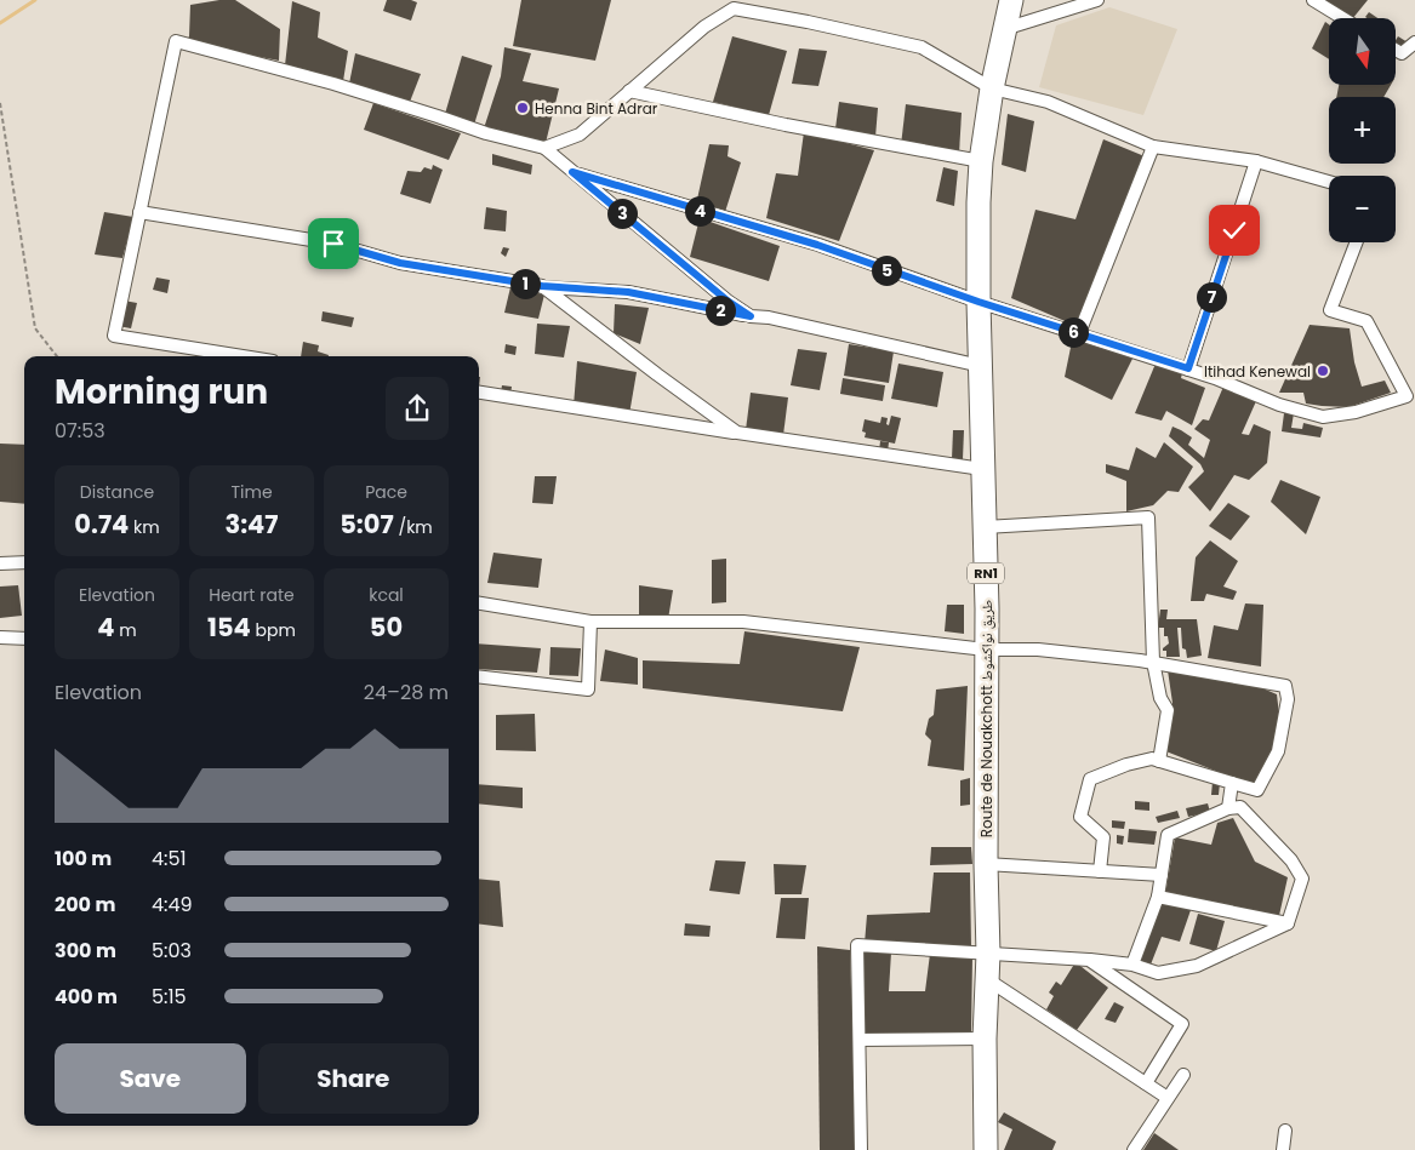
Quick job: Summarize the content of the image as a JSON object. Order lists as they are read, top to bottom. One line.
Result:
{"streets":{"highway":["RN1","Route de Nouakchott طريق نواكشوط"]},"places":["Henna Bint Adrar","Itihad Kenewal"],"north":"bottom","page":{"map_buttons":["+","−"],"pins":["4","3","5","1","7","2","6"],"heading":["Morning run","07:53"],"stats":[["Distance","0.74 km"],["Time","3:47"],["Pace","5:07 /km"],["Elevation","4 m"],["Heart rate","154 bpm"],["kcal","50"]],"chart":["Elevation","24–28 m"],"list":[{"name":"100 m","note":"4:51"},{"name":"200 m","note":"4:49"},{"name":"300 m","note":"5:03"},{"name":"400 m","note":"5:15"}],"buttons":["Save","Share"]}}
